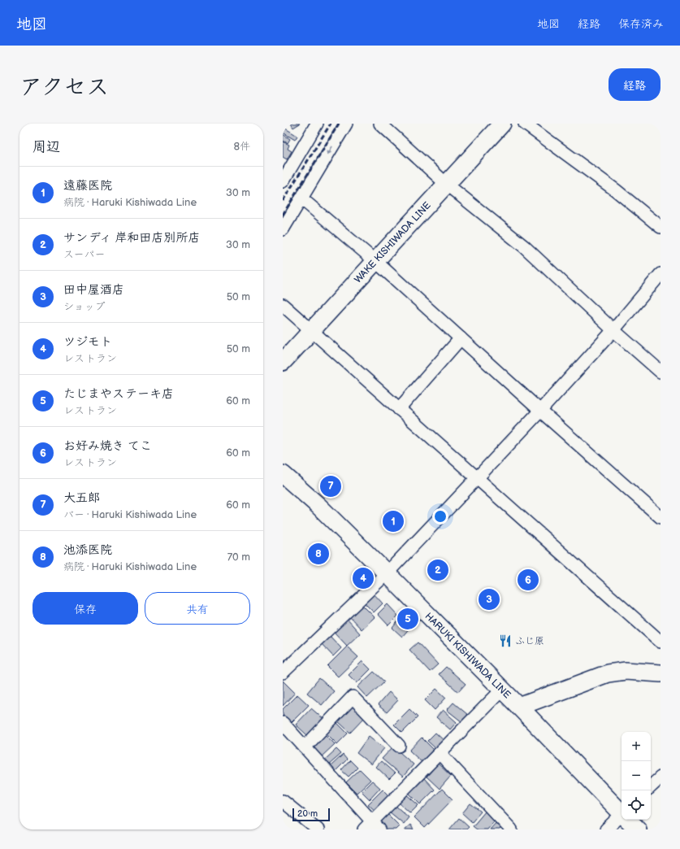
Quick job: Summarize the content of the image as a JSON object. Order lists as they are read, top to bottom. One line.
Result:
{"streets":{"main road":["WAKE KISHIWADA LINE","HARUKI KISHIWADA LINE"]},"places":{"restaurant":["ふじ原"]},"scale_bar":"20 m","page":{"header":"地図","nav":["地図","経路","保存済み"],"title":"アクセス","buttons":["経路",["保存","共有"]],"heading":["周辺","8件"],"list":[{"mark":"1","name":"遠藤医院","note":"病院 · Haruki Kishiwada Line","value":"30 m"},{"mark":"2","name":"サンディ 岸和田店別所店","note":"スーパー","value":"30 m"},{"mark":"3","name":"田中屋酒店","note":"ショップ","value":"50 m"},{"mark":"4","name":"ツジモト","note":"レストラン","value":"50 m"},{"mark":"5","name":"たじまやステーキ店","note":"レストラン","value":"60 m"},{"mark":"6","name":"お好み焼き てこ","note":"レストラン","value":"60 m"},{"mark":"7","name":"大五郎","note":"バー · Haruki Kishiwada Line","value":"60 m"},{"mark":"8","name":"池添医院","note":"病院 · Haruki Kishiwada Line","value":"70 m"}],"pins":["7","1","8","2","4","6","3","5"],"map_buttons":["+","−"],"scale":"20 m"}}
